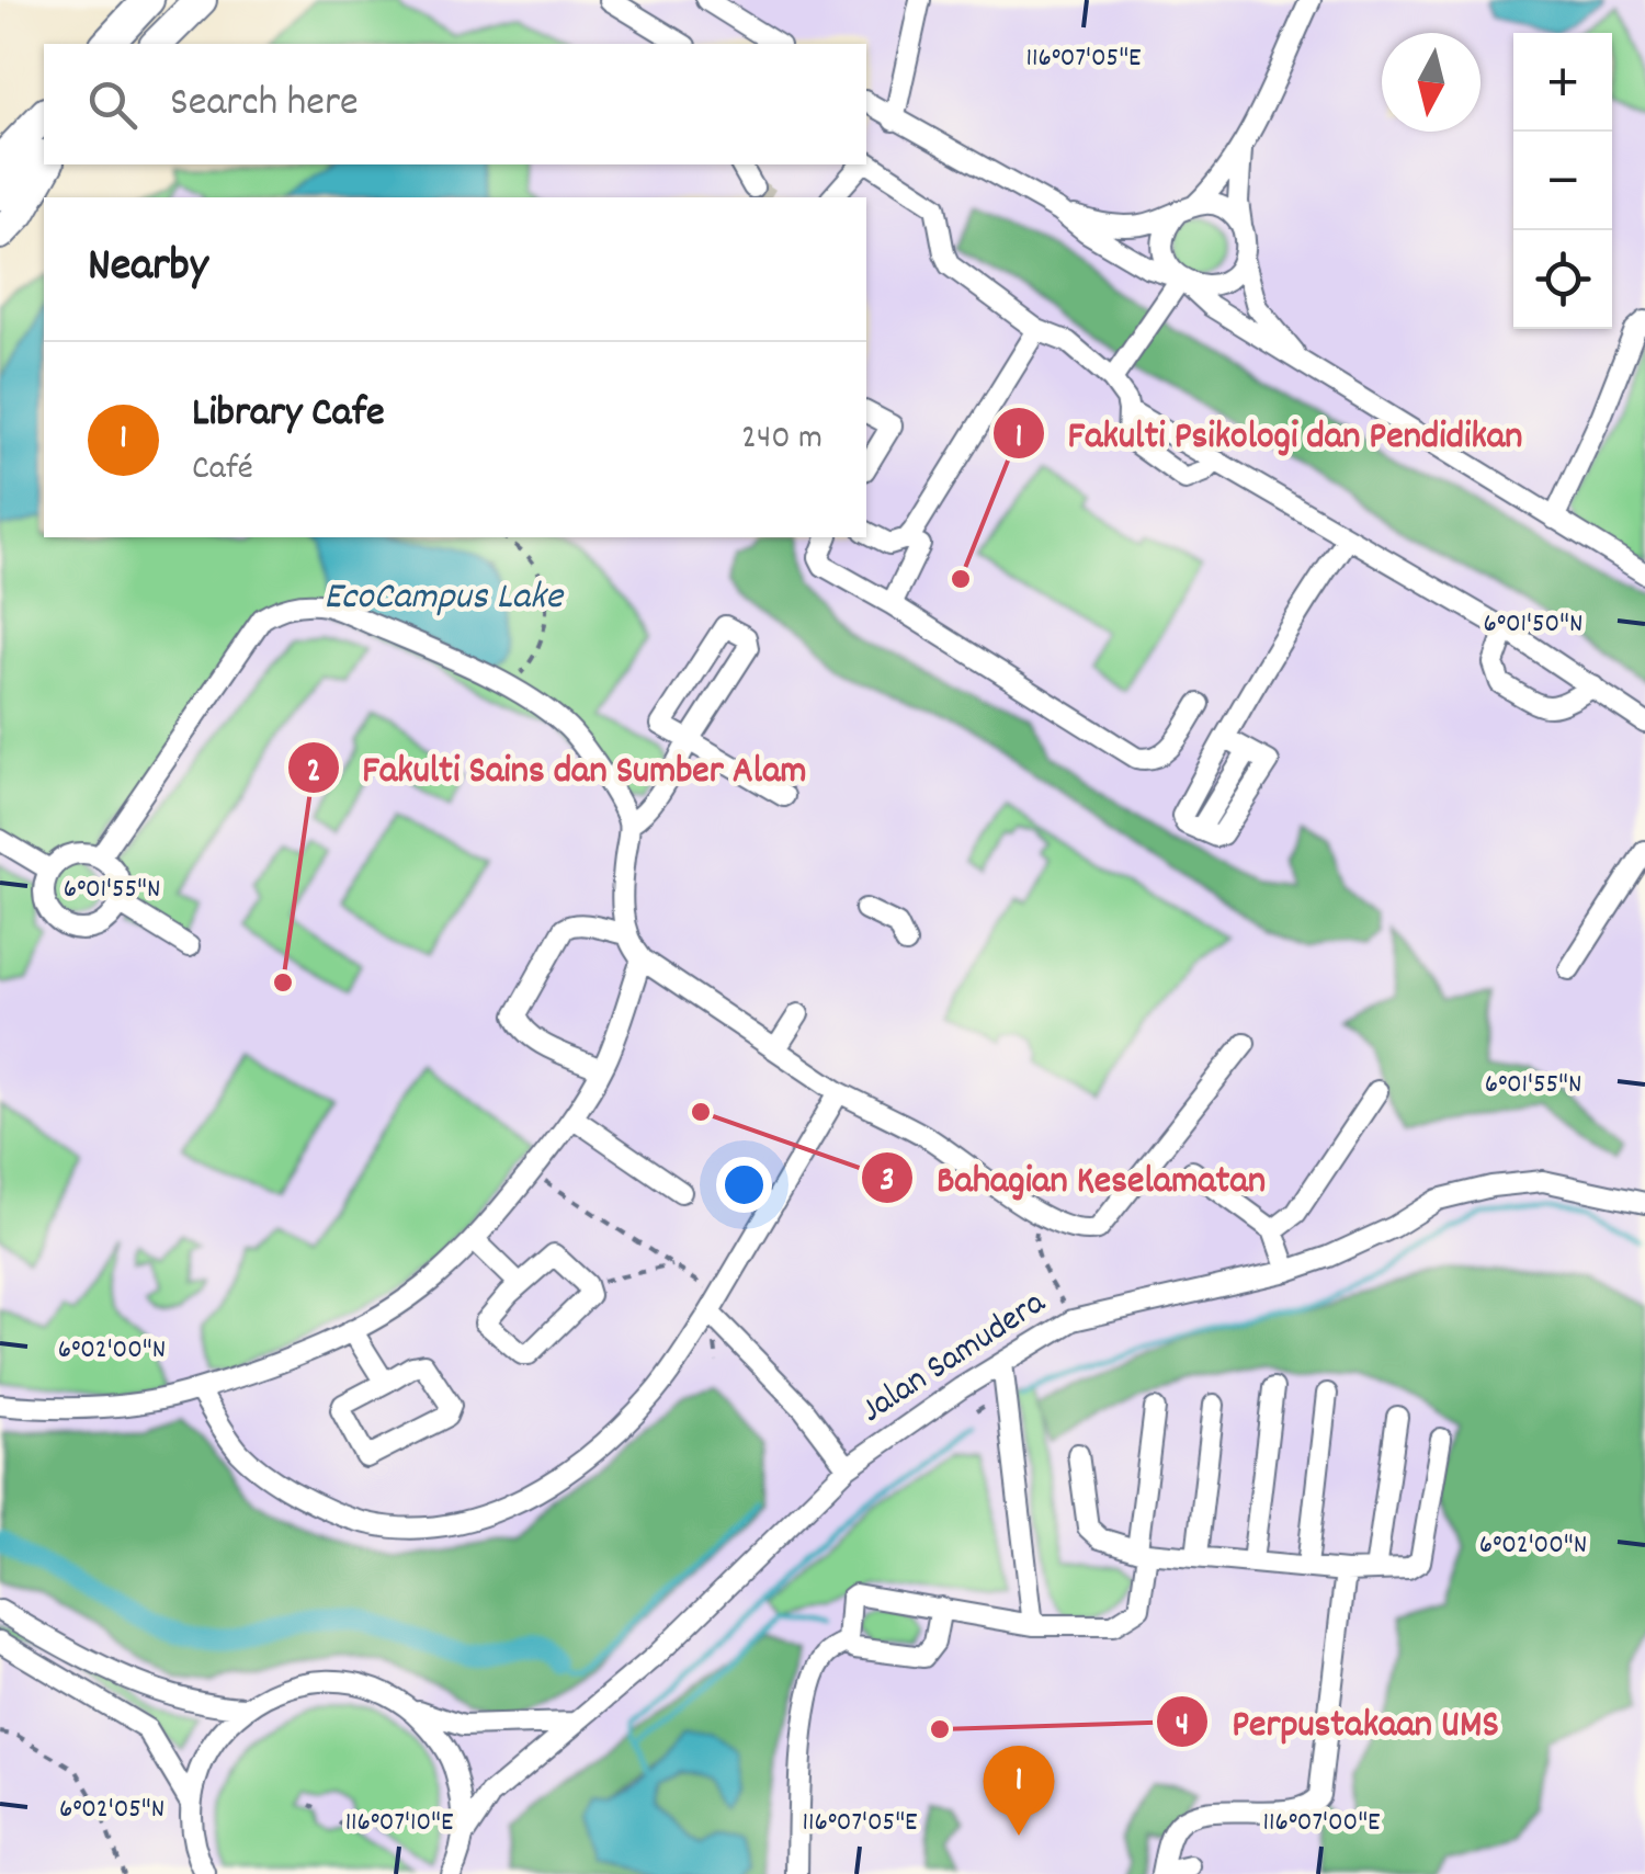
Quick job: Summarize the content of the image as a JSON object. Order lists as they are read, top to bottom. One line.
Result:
{"streets":{"street":["Jalan Samudera"]},"water":["EcoCampus Lake"],"places":["Fakulti Psikologi dan Pendidikan","Fakulti Sains dan Sumber Alam","Bahagian Keselamatan","Perpustakaan UMS"],"north":"bottom","page":{"map_buttons":["+","−"],"search":"Search here","heading":"Nearby","list":[{"mark":"1","name":"Library Cafe","note":"Café","value":"240 m"}],"pins":"1"},"coordinates":["116°07'05\"E","6°01'50\"N","6°01'55\"N","6°02'00\"N","6°02'05\"N","116°07'10\"E","116°07'00\"E"]}
